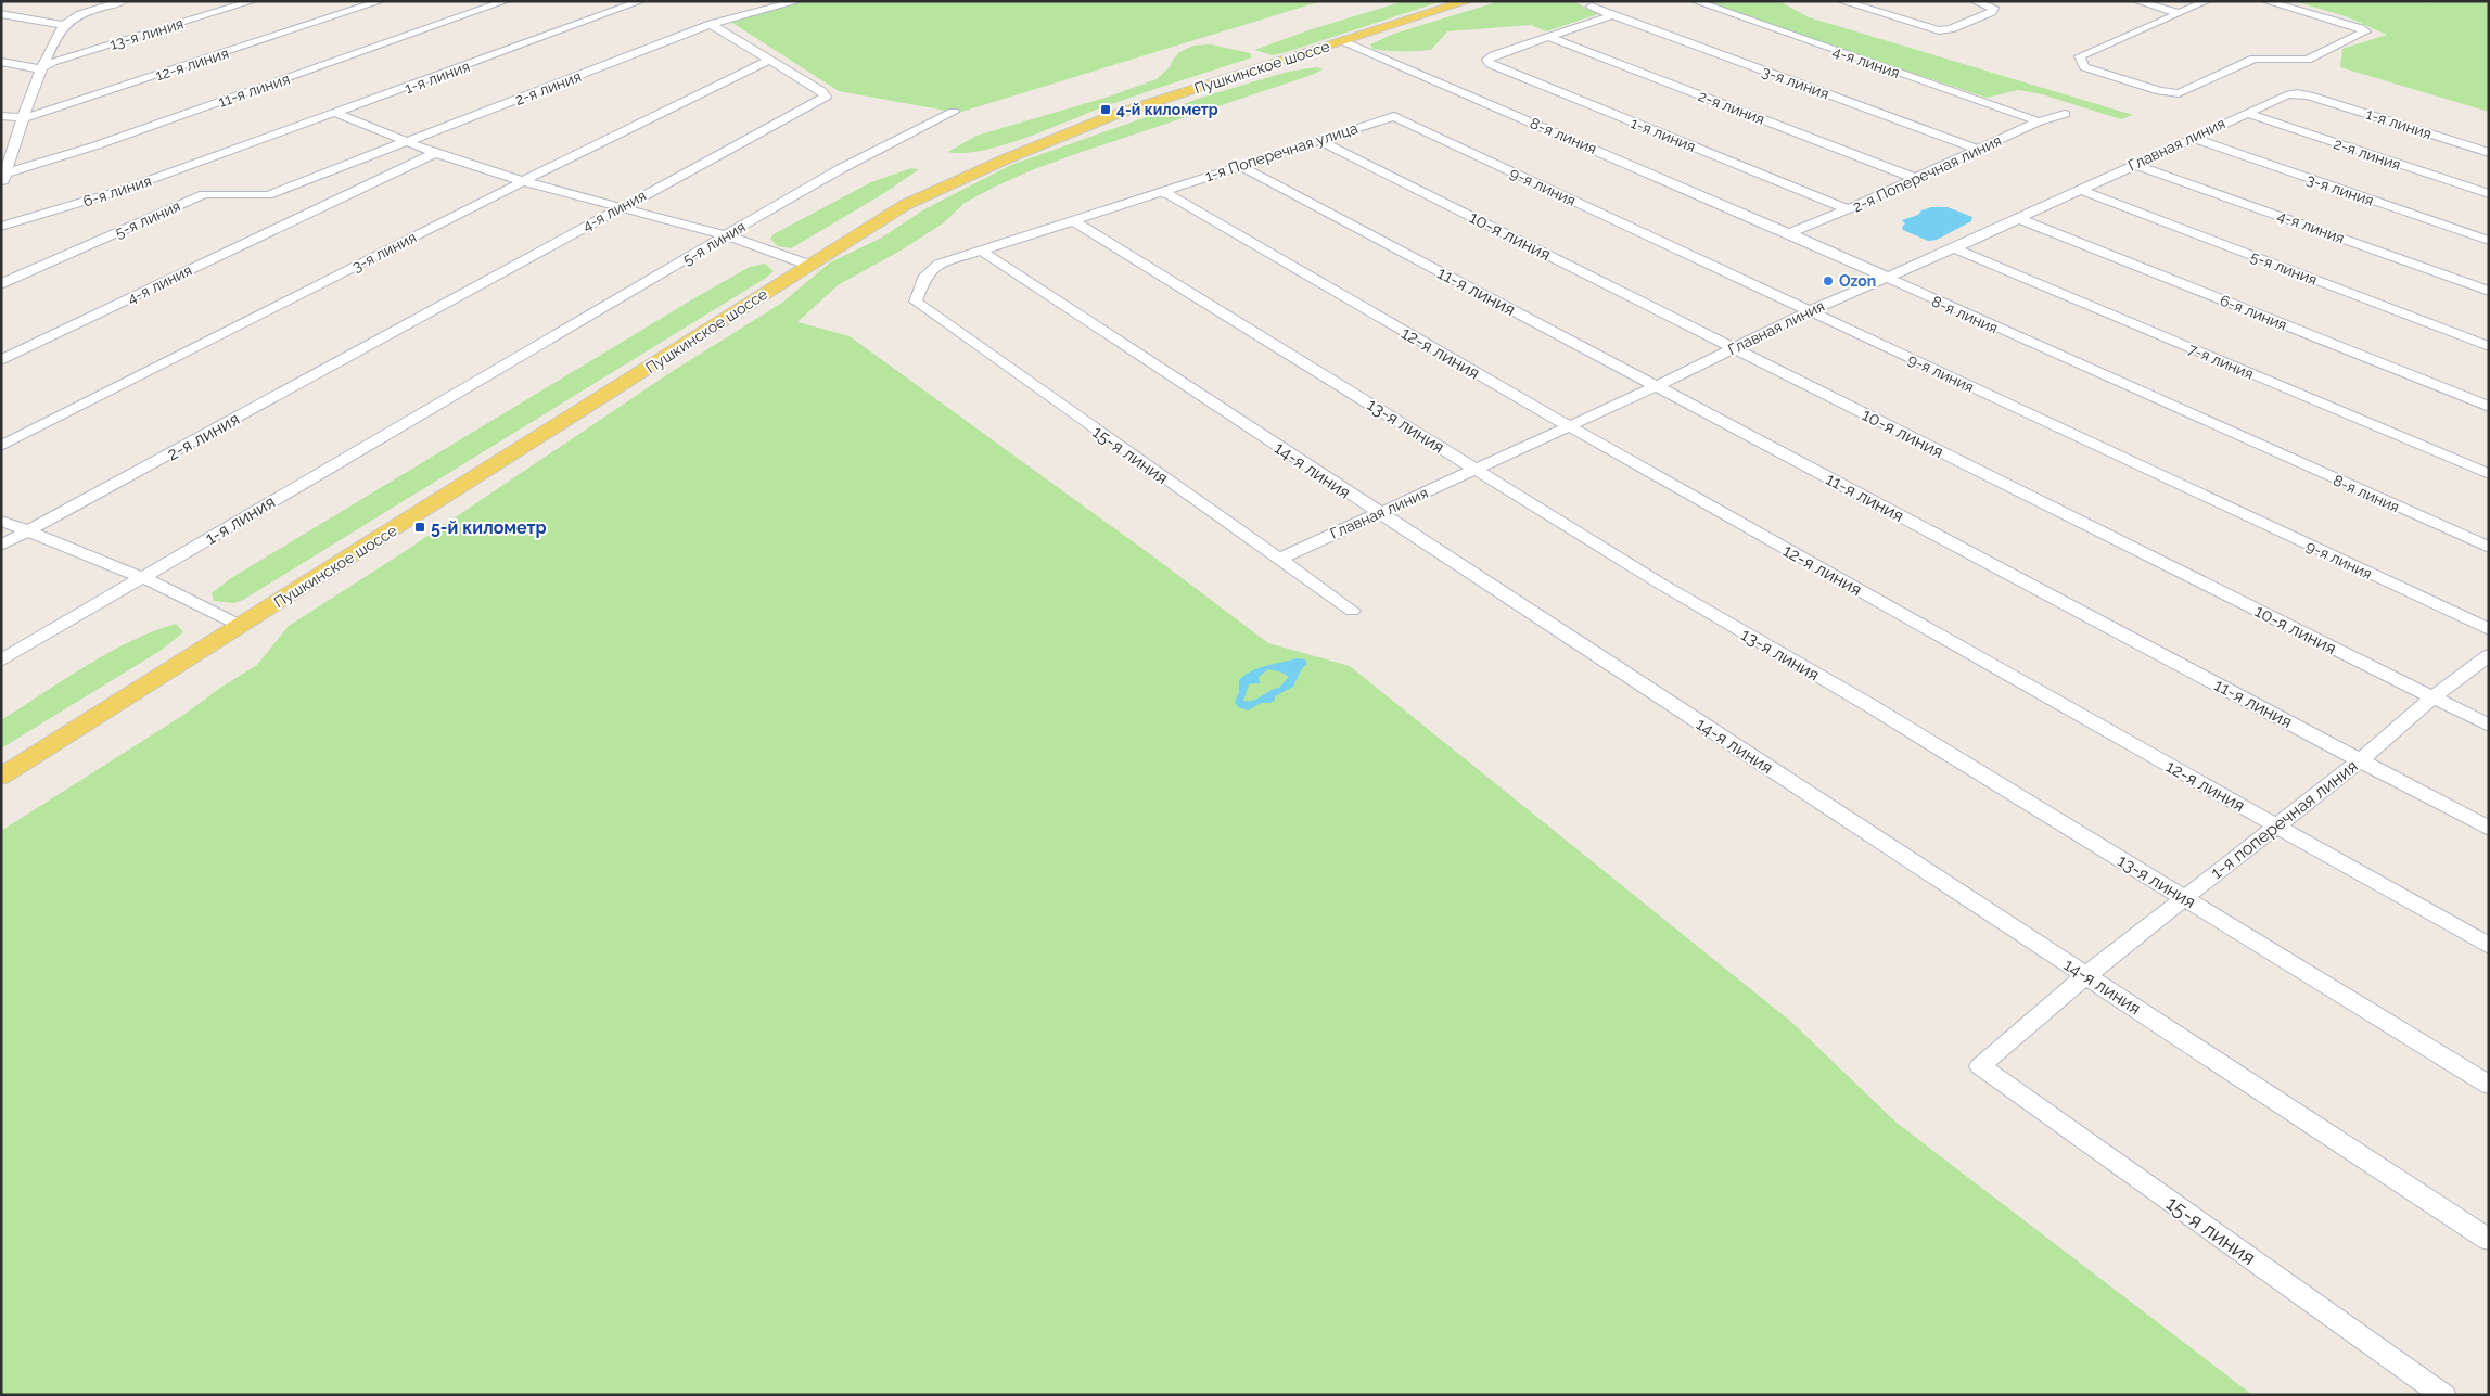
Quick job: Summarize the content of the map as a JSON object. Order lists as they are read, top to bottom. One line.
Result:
{"streets":{"main road":["Пушкинское шоссе"],"street":["13-я линия","4-я линия","12-я линия","1-я линия","3-я линия","2-я линия","11-я линия","8-я линия","Главная линия","1-я Поперечная улица","2-я Поперечная линия","9-я линия","6-я линия","5-я линия","10-я линия","7-я линия","15-я линия","14-я линия","1-я поперечная линия"]},"crossings":[["13-я линия","Главная линия"],["13-я линия","1-я Поперечная улица"],["13-я линия","1-я поперечная линия"],["4-я линия","2-я линия"],["4-я линия","Главная линия"],["4-я линия","2-я Поперечная линия"],["12-я линия","Главная линия"],["12-я линия","1-я Поперечная улица"],["12-я линия","1-я поперечная линия"],["Пушкинское шоссе","8-я линия"],["1-я линия","2-я линия"],["1-я линия","Главная линия"],["1-я линия","2-я Поперечная линия"],["1-я линия","6-я линия"],["1-я линия","5-я линия"],["3-я линия","Главная линия"],["3-я линия","2-я Поперечная линия"],["2-я линия","Главная линия"],["2-я линия","2-я Поперечная линия"],["2-я линия","5-я линия"],["11-я линия","Главная линия"],["11-я линия","1-я Поперечная улица"],["11-я линия","1-я поперечная линия"],["8-я линия","Главная линия"],["8-я линия","2-я Поперечная линия"],["Главная линия","9-я линия"],["Главная линия","6-я линия"],["Главная линия","5-я линия"],["Главная линия","10-я линия"],["Главная линия","7-я линия"],["Главная линия","15-я линия"],["Главная линия","14-я линия"],["1-я Поперечная улица","9-я линия"],["1-я Поперечная улица","10-я линия"],["1-я Поперечная улица","15-я линия"],["1-я Поперечная улица","14-я линия"],["10-я линия","1-я поперечная линия"],["15-я линия","1-я поперечная линия"],["14-я линия","1-я поперечная линия"]],"places":{"transit":["4-й километр","5-й километр"],"other":["Ozon"]}}
